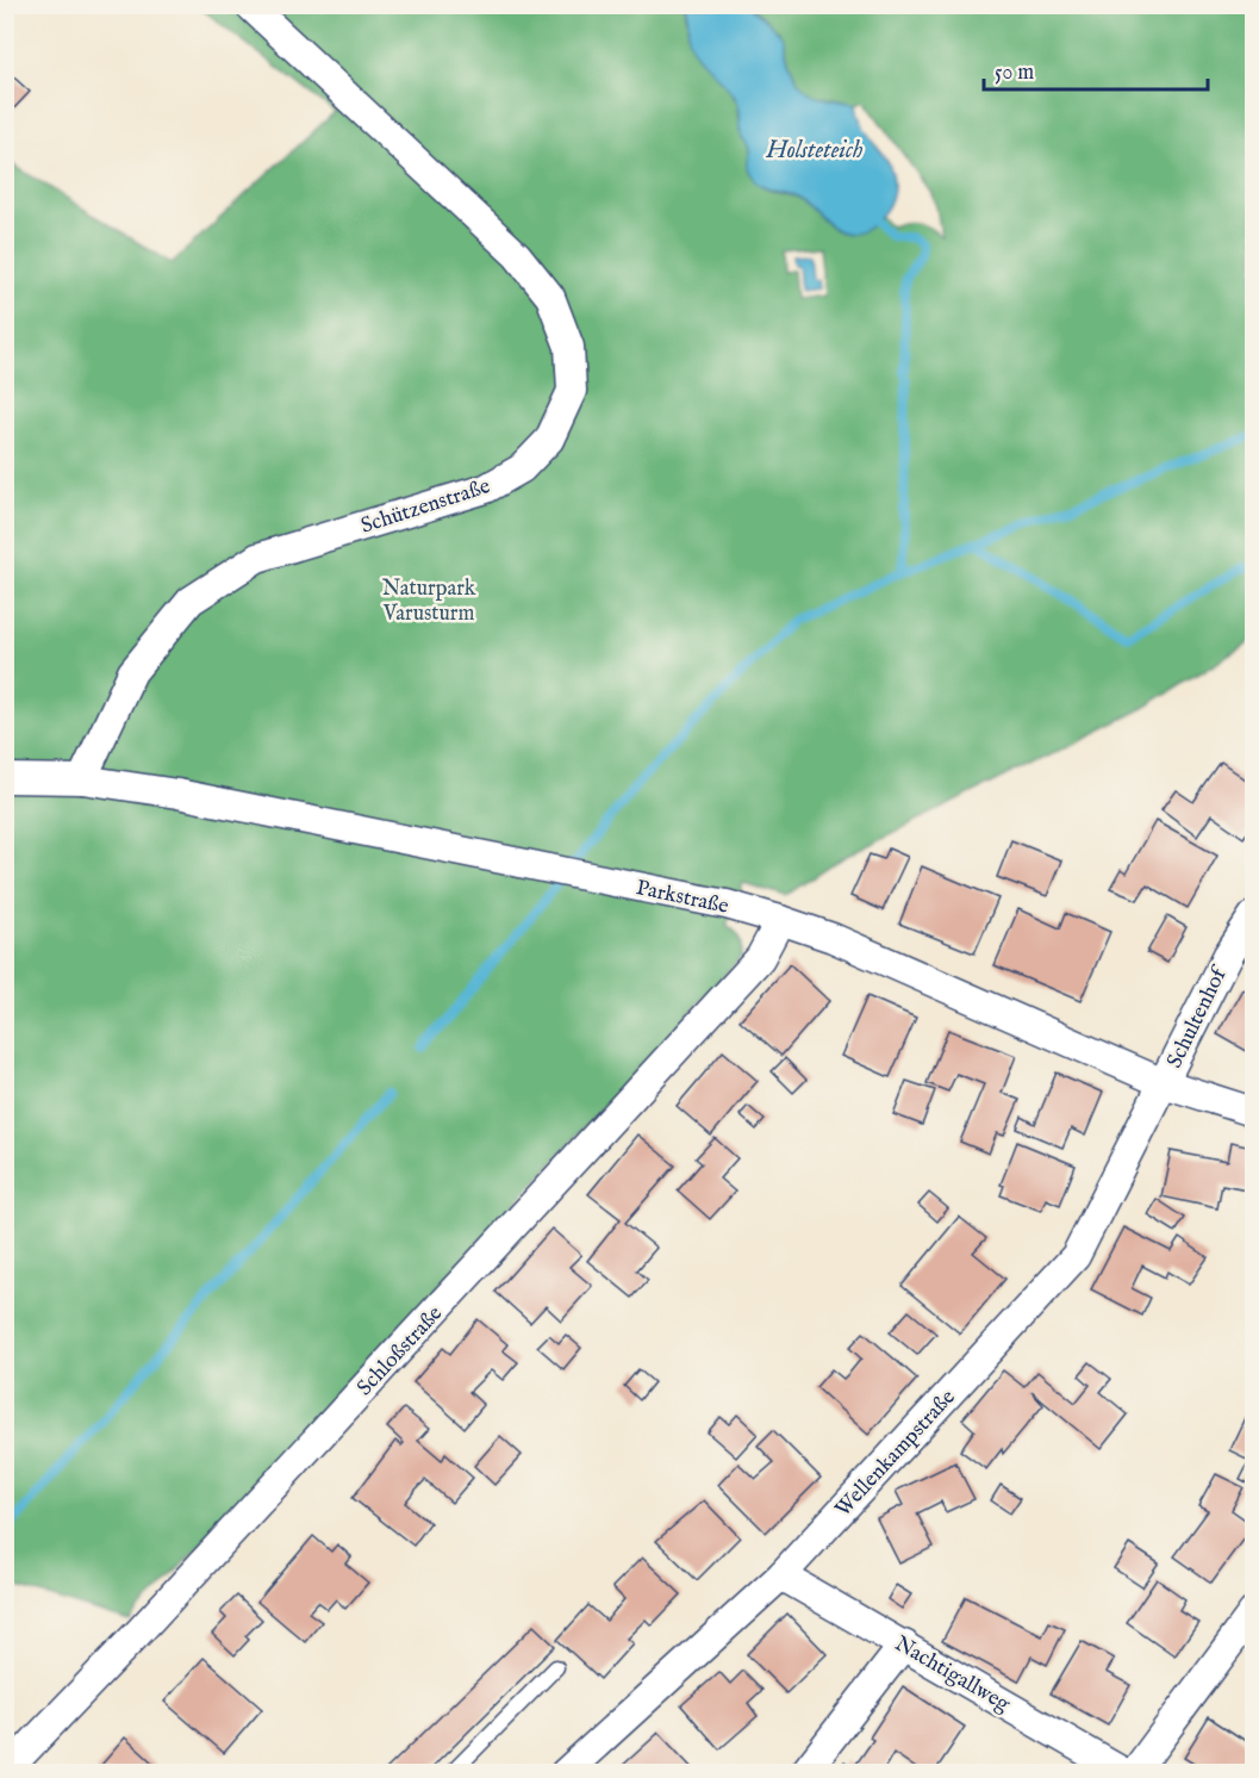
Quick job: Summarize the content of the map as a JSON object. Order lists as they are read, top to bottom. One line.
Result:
{"streets":{"street":["Schützenstraße","Parkstraße","Schultenhof","Schloßstraße","Wellenkampstraße","Nachtigallweg"]},"crossings":[["Schützenstraße","Parkstraße"],["Parkstraße","Schultenhof"],["Parkstraße","Schloßstraße"],["Parkstraße","Wellenkampstraße"],["Schultenhof","Wellenkampstraße"],["Wellenkampstraße","Nachtigallweg"]],"water":["Holsteteich"],"parks":["Naturpark Varusturm"],"scale_bar":"50 m"}
